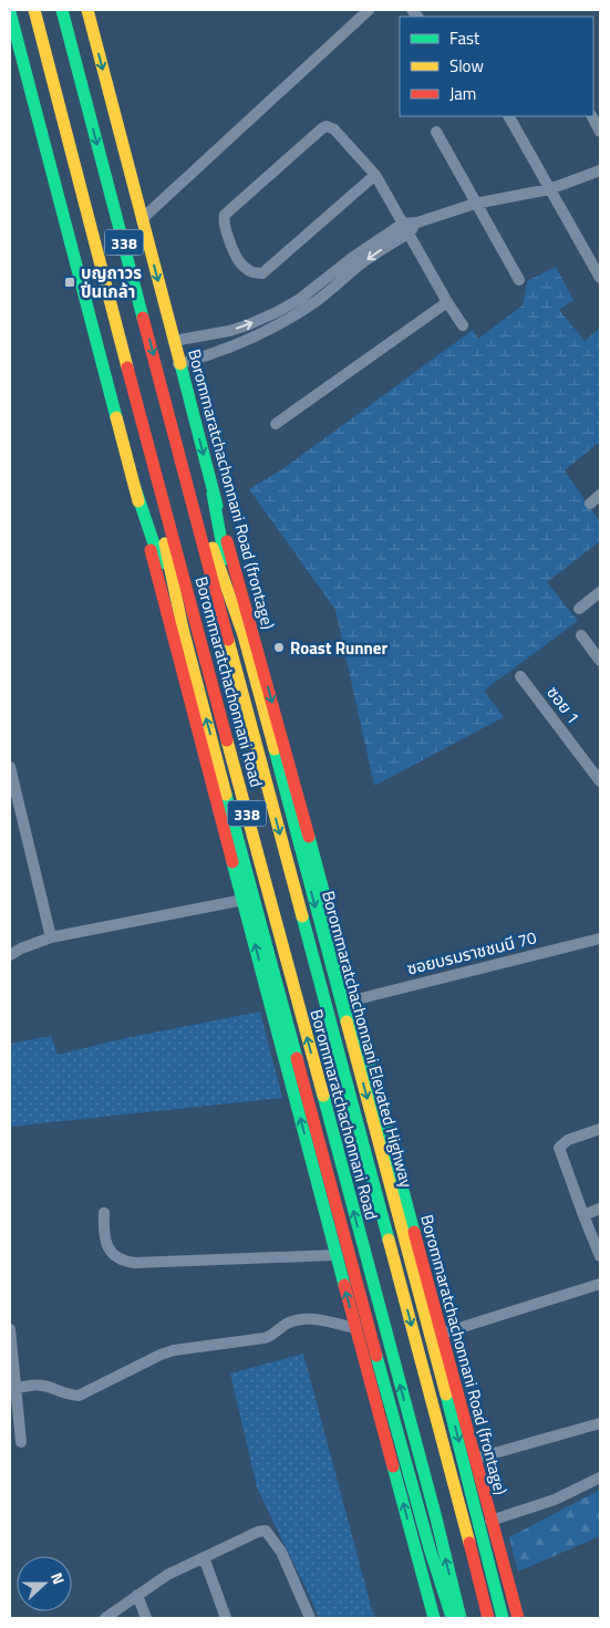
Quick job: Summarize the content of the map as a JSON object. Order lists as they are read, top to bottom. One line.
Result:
{"streets":{"main road":["338","Borommaratchachonnani Road (frontage)","Borommaratchachonnani Road","Borommaratchachonnani Elevated Highway"],"street":["ซอย 1","ซอยบรมราชชนนี 70"]},"crossings":[["338","Borommaratchachonnani Road"],["Borommaratchachonnani Road (frontage)","ซอยบรมราชชนนี 70"],["Borommaratchachonnani Road","Borommaratchachonnani Elevated Highway"]],"places":{"transit":["บุญถาวร ปิ่นเกล้า"],"other":["Roast Runner"]},"legend":["Fast","Slow","Jam"],"north":"right"}
